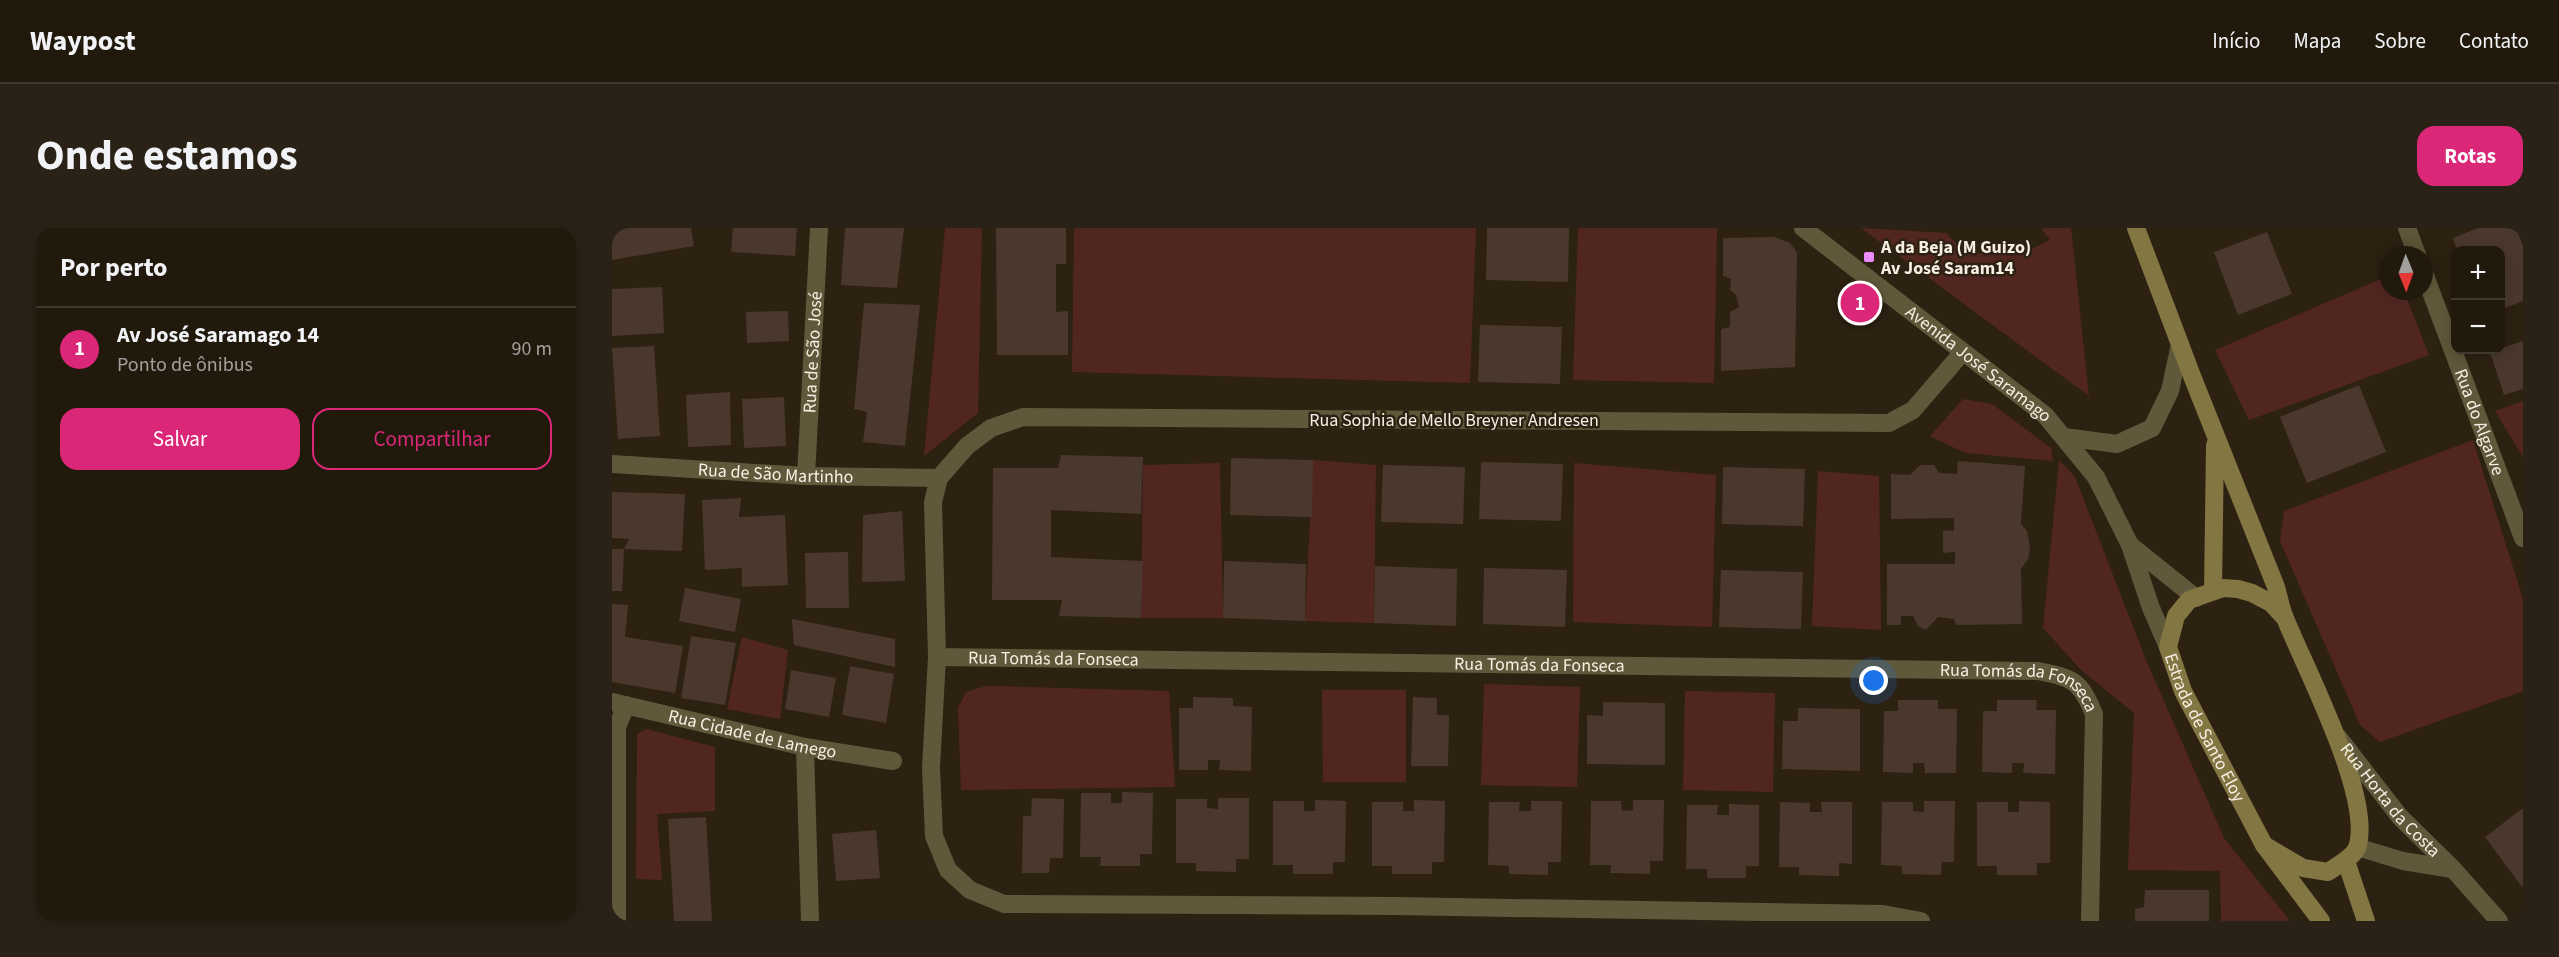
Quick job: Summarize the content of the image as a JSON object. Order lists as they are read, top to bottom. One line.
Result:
{"streets":{"main road":["Estrada de Santo Eloy"],"street":["Rua de São José","Avenida José Saramago","Rua Sophia de Mello Breyner Andresen","Rua do Algarve","Rua de São Martinho","Rua Tomás da Fonseca","Rua Cidade de Lamego","Rua Horta da Costa"]},"crossings":[["Rua de São José","Rua de São Martinho"],["Avenida José Saramago","Rua Sophia de Mello Breyner Andresen"],["Avenida José Saramago","Estrada de Santo Eloy"],["Rua Sophia de Mello Breyner Andresen","Rua de São Martinho"],["Estrada de Santo Eloy","Rua Horta da Costa"]],"places":{"transit":["A da Beja (M Guizo) Av José Saram14"]},"north":"bottom","page":{"header":"Waypost","nav":["Início","Mapa","Sobre","Contato"],"title":"Onde estamos","buttons":["Rotas",["Salvar","Compartilhar"]],"heading":"Por perto","map_buttons":["+","−"],"pins":"1","list":[{"mark":"1","name":"Av José Saramago 14","note":"Ponto de ônibus","value":"90 m"}]}}
